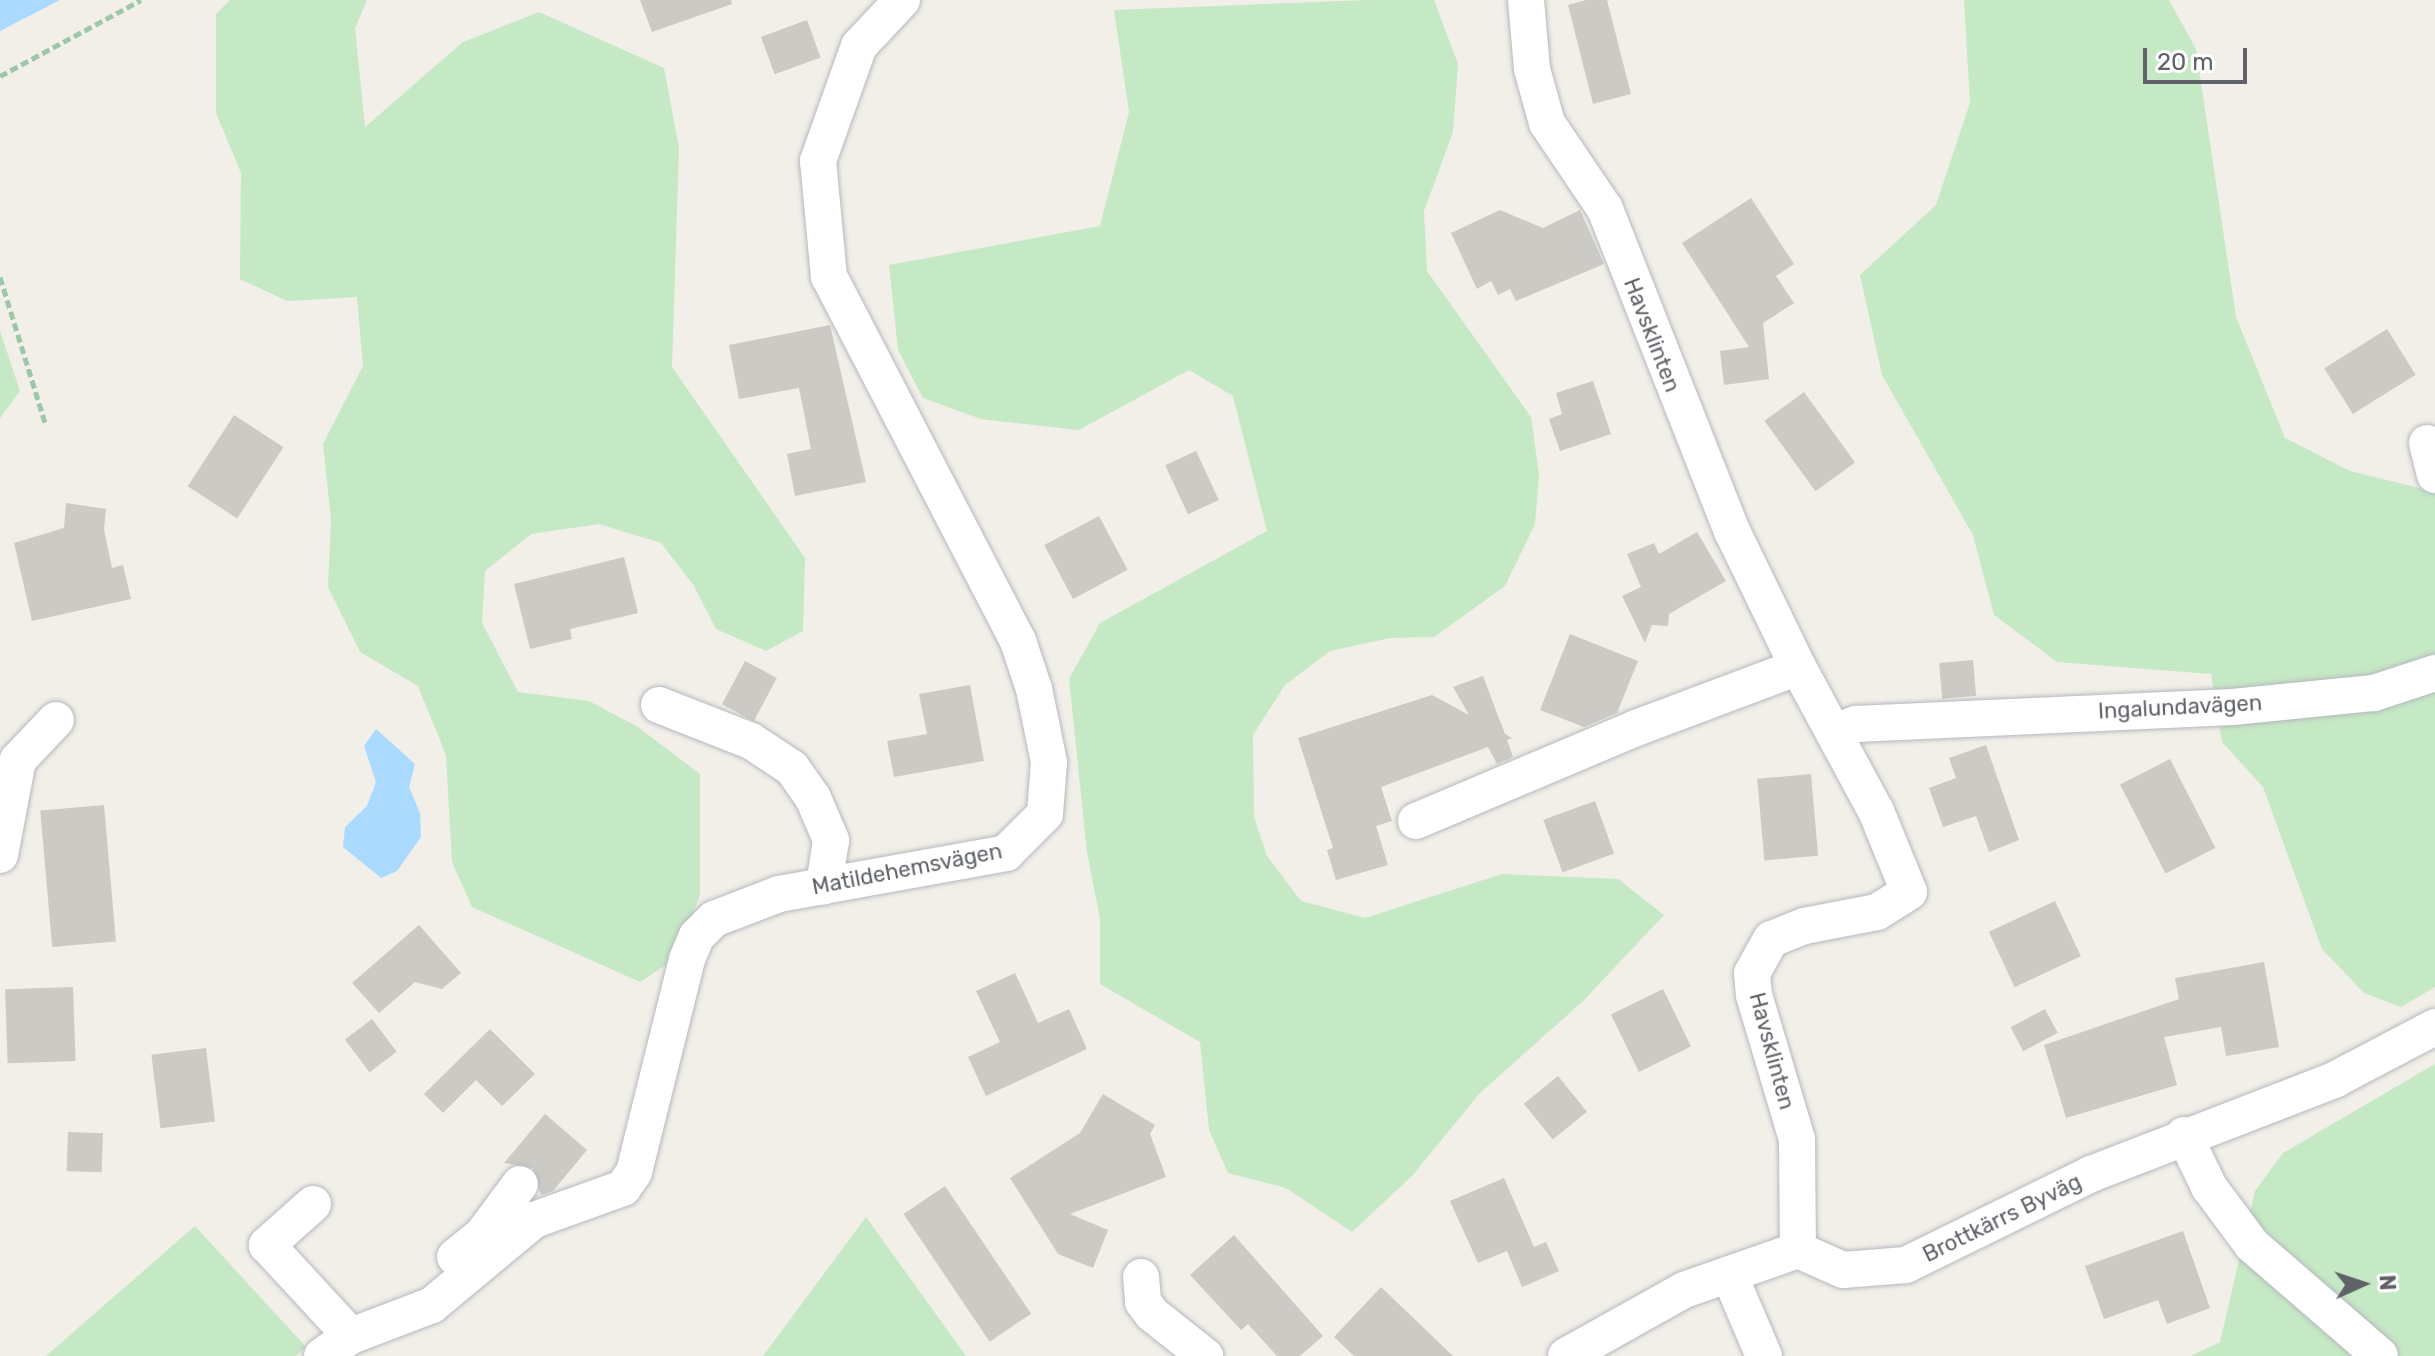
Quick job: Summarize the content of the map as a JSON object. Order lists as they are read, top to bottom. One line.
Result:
{"streets":{"street":["Havsklinten","Ingalundavägen","Matildehemsvägen","Brottkärrs Byväg"]},"crossings":[["Havsklinten","Ingalundavägen"],["Havsklinten","Brottkärrs Byväg"]],"scale_bar":"20 m","north":"right"}
